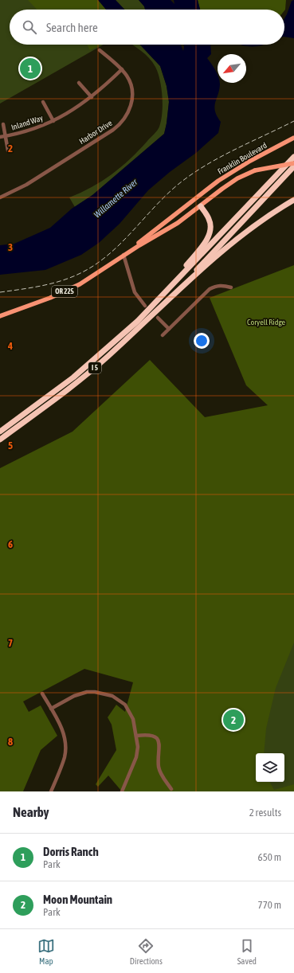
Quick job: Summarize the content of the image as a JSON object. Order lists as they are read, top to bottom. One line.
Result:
{"streets":{"highway":["I 5"],"main road":["Franklin Boulevard","OR 225"],"street":["Inland Way","Harbor Drive"]},"crossings":[["Inland Way","Harbor Drive"],["Franklin Boulevard","OR 225"]],"water":["Willamette River"],"parks":["Coryell Ridge"],"north":"bottom left","page":{"search":"Search here","pins":["1","2"],"heading":["Nearby","2 results"],"list":[{"mark":"1","name":"Dorris Ranch","note":"Park","value":"650 m"},{"mark":"2","name":"Moon Mountain","note":"Park","value":"770 m"}],"nav":["Map","Directions","Saved"]},"grid":{"rows":["2","3","4","5","6","7","8"]}}
